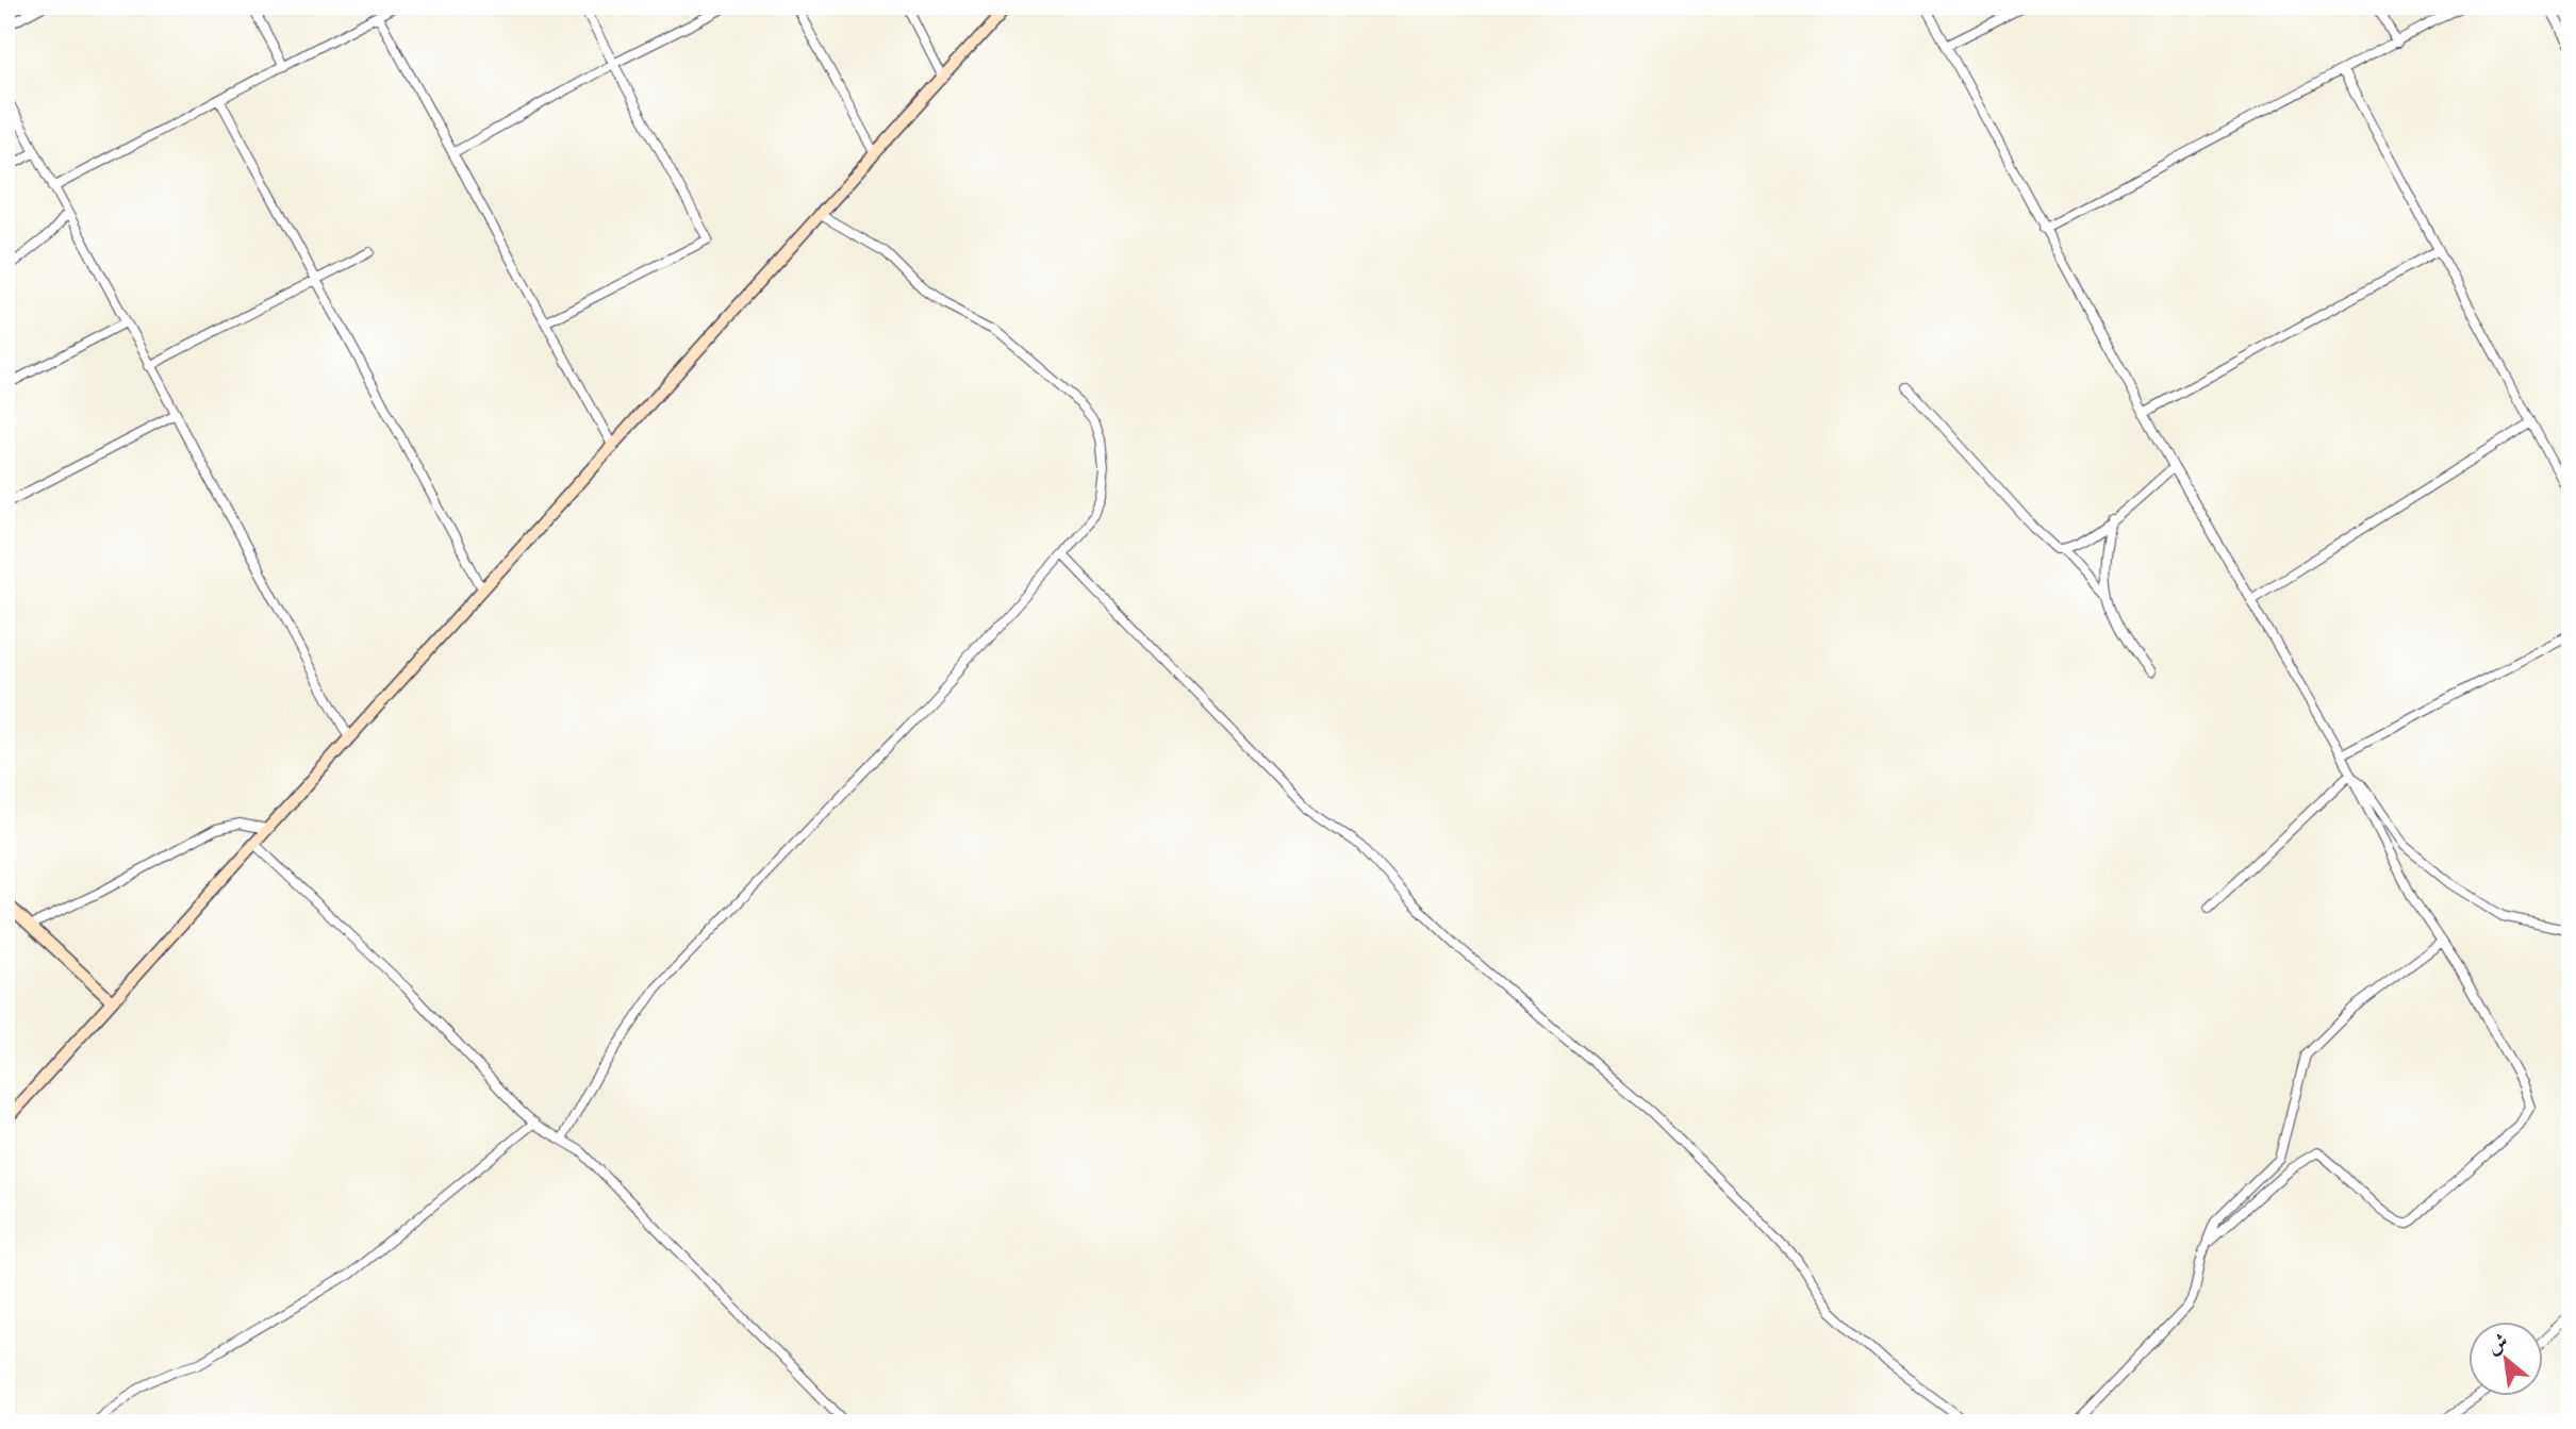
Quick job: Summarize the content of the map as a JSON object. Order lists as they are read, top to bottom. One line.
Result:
{"north":"top left"}
